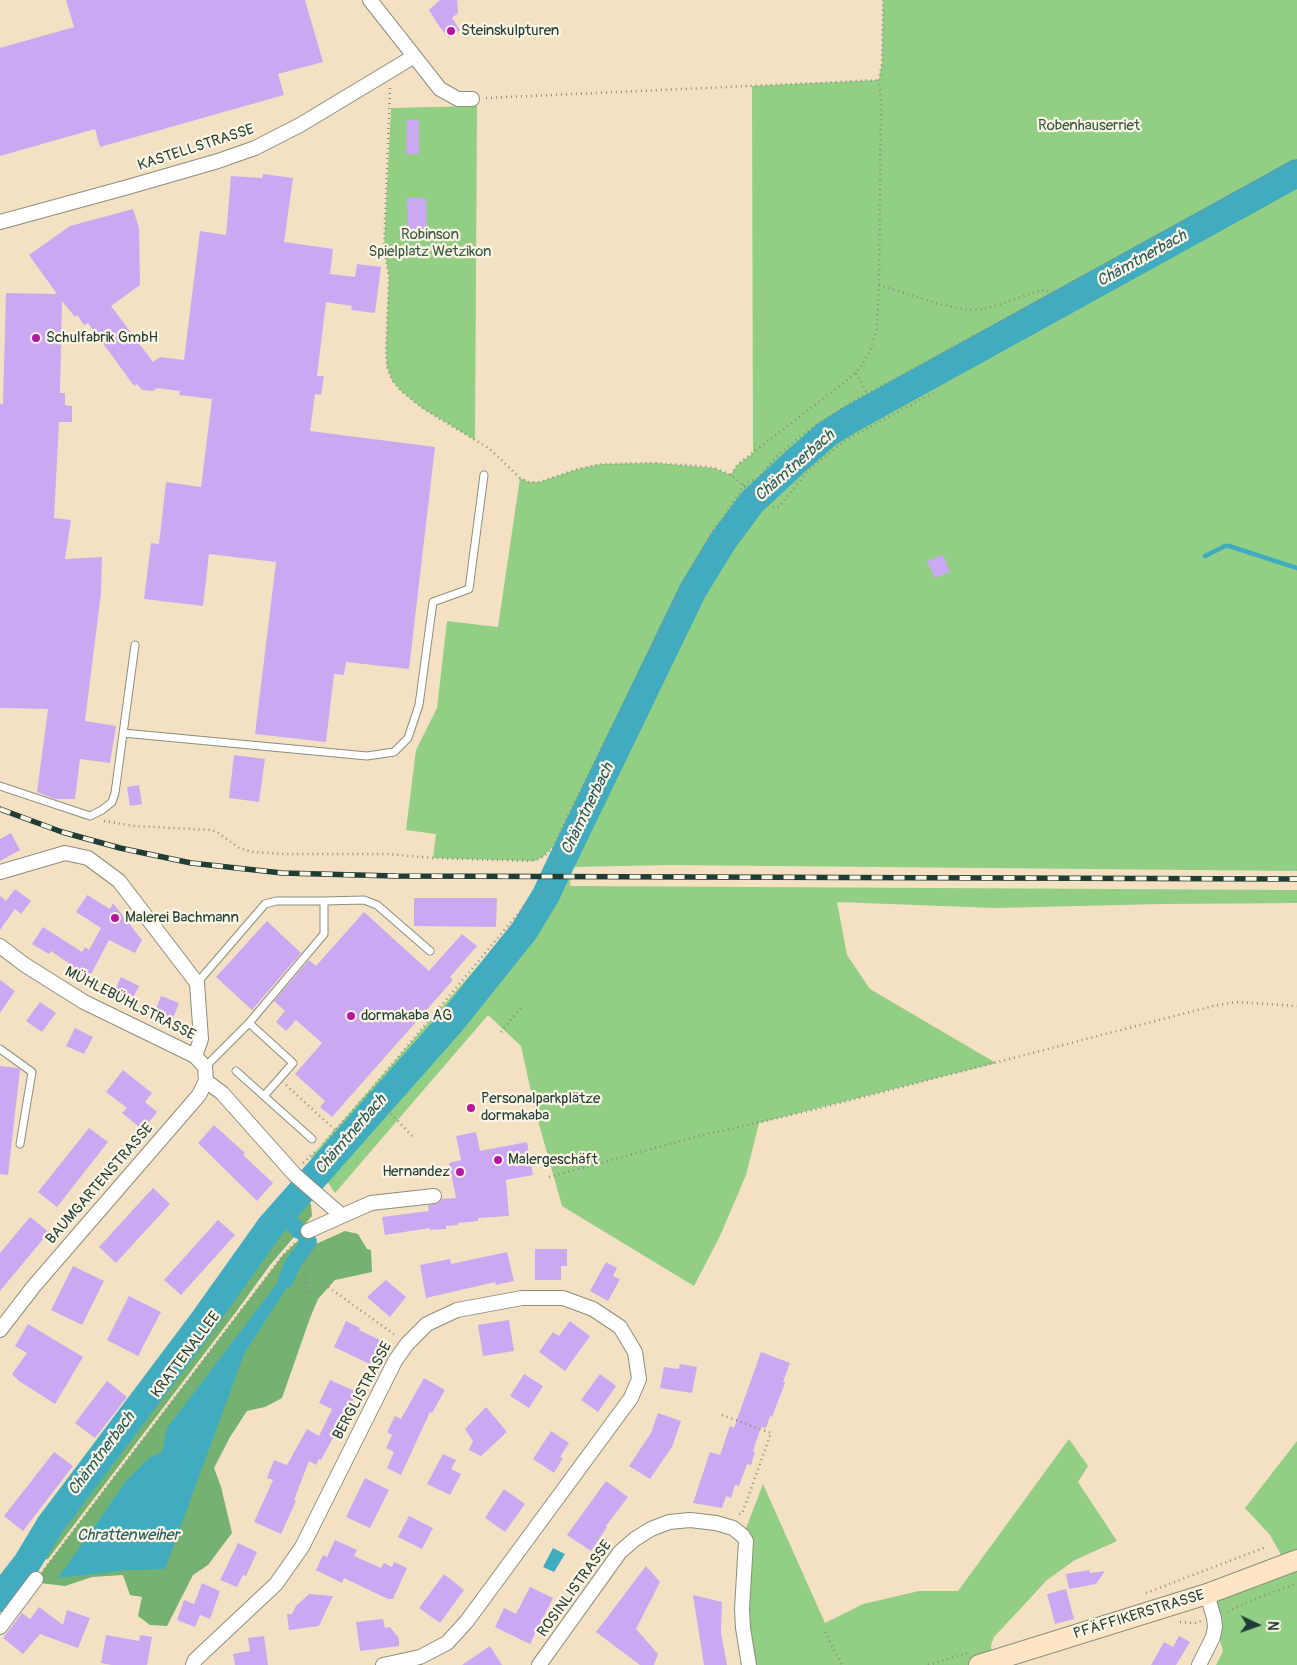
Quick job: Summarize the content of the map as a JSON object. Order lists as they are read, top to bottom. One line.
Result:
{"streets":{"main road":["PFÄFFIKERSTRASSE"],"street":["KASTELLSTRASSE","MÜHLEBÜHLSTRASSE","BAUMGARTENSTRASSE","BERGLISTRASSE","ROSINLISTRASSE"],"path":["KRATTENALLEE"]},"water":["Chämtnerbach","Chrattenweiher"],"parks":["Robenhauserriet","Robinson Spielplatz Wetzikon"],"places":["Steinskulpturen","Schulfabrik GmbH","Malerei Bachmann","dormakaba AG","Personalparkplätze dormakaba","Malergeschäft","Hernandez"],"north":"right"}
